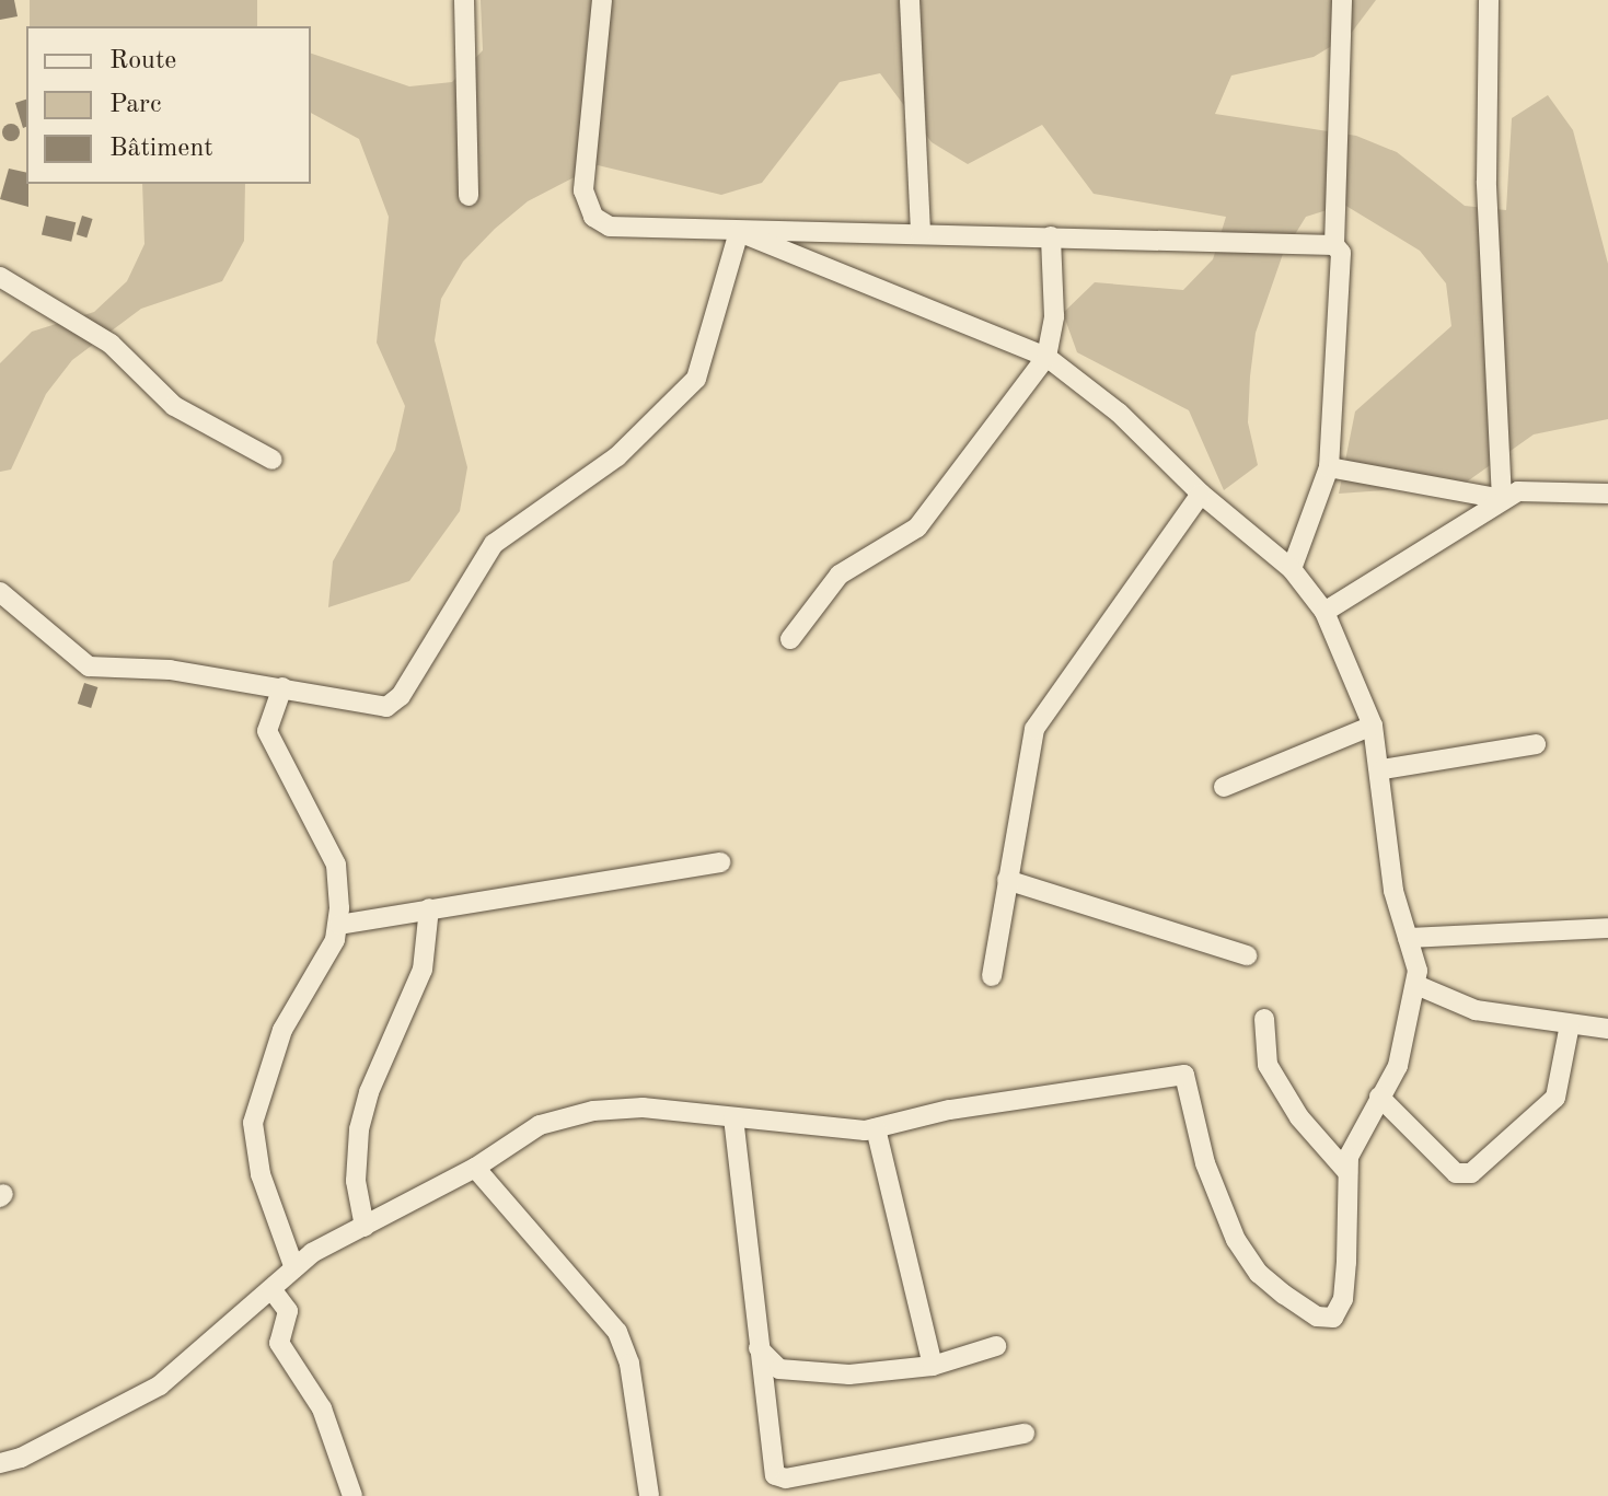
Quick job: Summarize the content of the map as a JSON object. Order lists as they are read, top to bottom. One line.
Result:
{"legend":["Route","Parc","Bâtiment"]}
